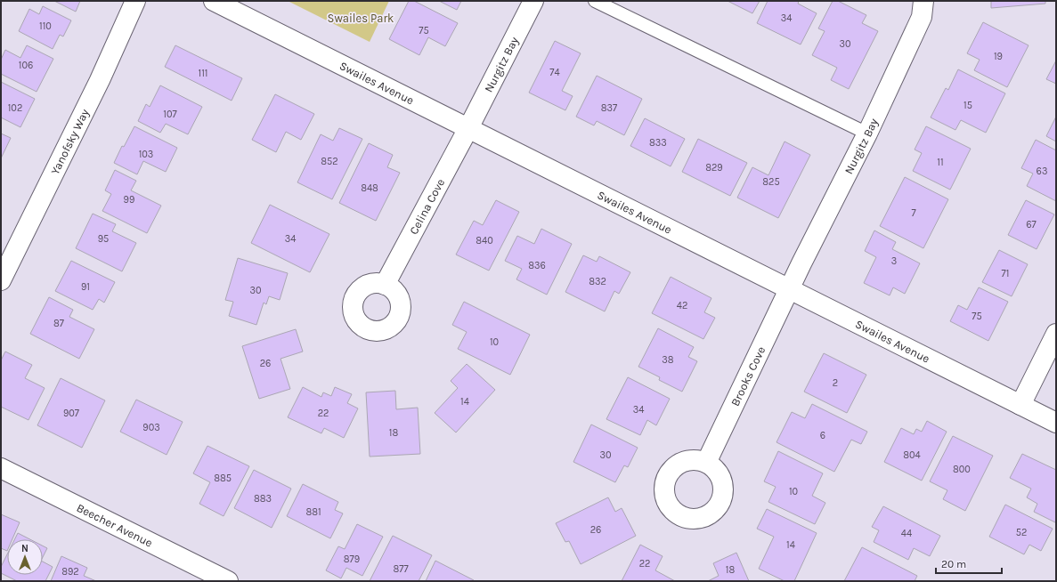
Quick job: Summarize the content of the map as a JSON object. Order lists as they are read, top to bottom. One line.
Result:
{"streets":{"street":["Nurgitz Bay","Swailes Avenue","Yanofsky Way","Celina Cove","Brooks Cove","Beecher Avenue"]},"crossings":[["Nurgitz Bay","Swailes Avenue"],["Nurgitz Bay","Celina Cove"],["Nurgitz Bay","Brooks Cove"],["Swailes Avenue","Celina Cove"],["Swailes Avenue","Brooks Cove"]],"parks":["Swailes Park"],"house_numbers":["34","110","75","30","19","106","74","111","15","102","837","107","833","103","852","11","829","63","825","848","99","7","67","95","34","840","3","836","71","832","91","30","42","75","87","10","38","26","2","14","34","907","22","903","18","6","30","804","800","885","10","883","881","26","52","44","14","879","22","877","18","892"],"scale_bar":"20 m","north":"top"}
